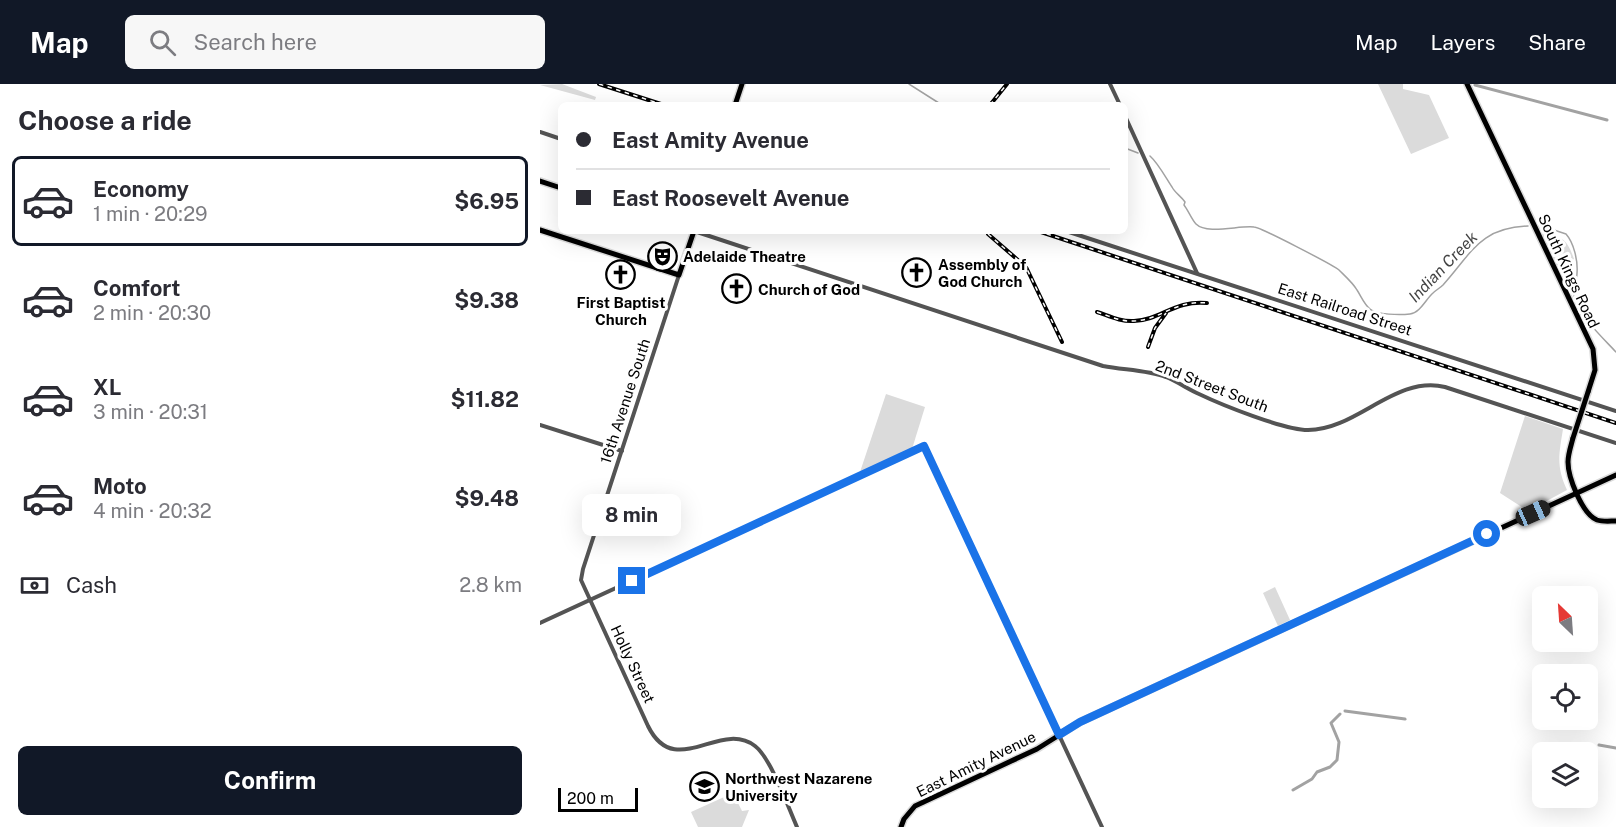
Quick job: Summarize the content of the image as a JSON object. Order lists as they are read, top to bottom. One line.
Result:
{"streets":{"main road":["South Kings Road","16th Avenue South","East Amity Avenue"],"street":["East Railroad Street","2nd Street South","Holly Street"]},"crossings":[["South Kings Road","East Amity Avenue"],["16th Avenue South","Holly Street"]],"water":["Indian Creek"],"places":{"theatre":["Adelaide Theatre"],"church":["Assembly of God Church","First Baptist Church","Church of God"],"school or university":["Northwest Nazarene University"]},"scale_bar":"200 m","north":"top left","page":{"header":"Map","search":"Search here","nav":["Map","Layers","Share"],"heading":"Choose a ride","banner":["East Amity Avenue","East Roosevelt Avenue"],"list":[{"name":"Economy","note":"1 min · 20:29","value":"$6.95"},{"name":"Comfort","note":"2 min · 20:30","value":"$9.38"},{"name":"XL","note":"3 min · 20:31","value":"$11.82"},{"name":"Moto","note":"4 min · 20:32","value":"$9.48"}],"bubble":"8 min","pay":["Cash","2.8 km"],"buttons":"Confirm","scale":"200 m"}}
